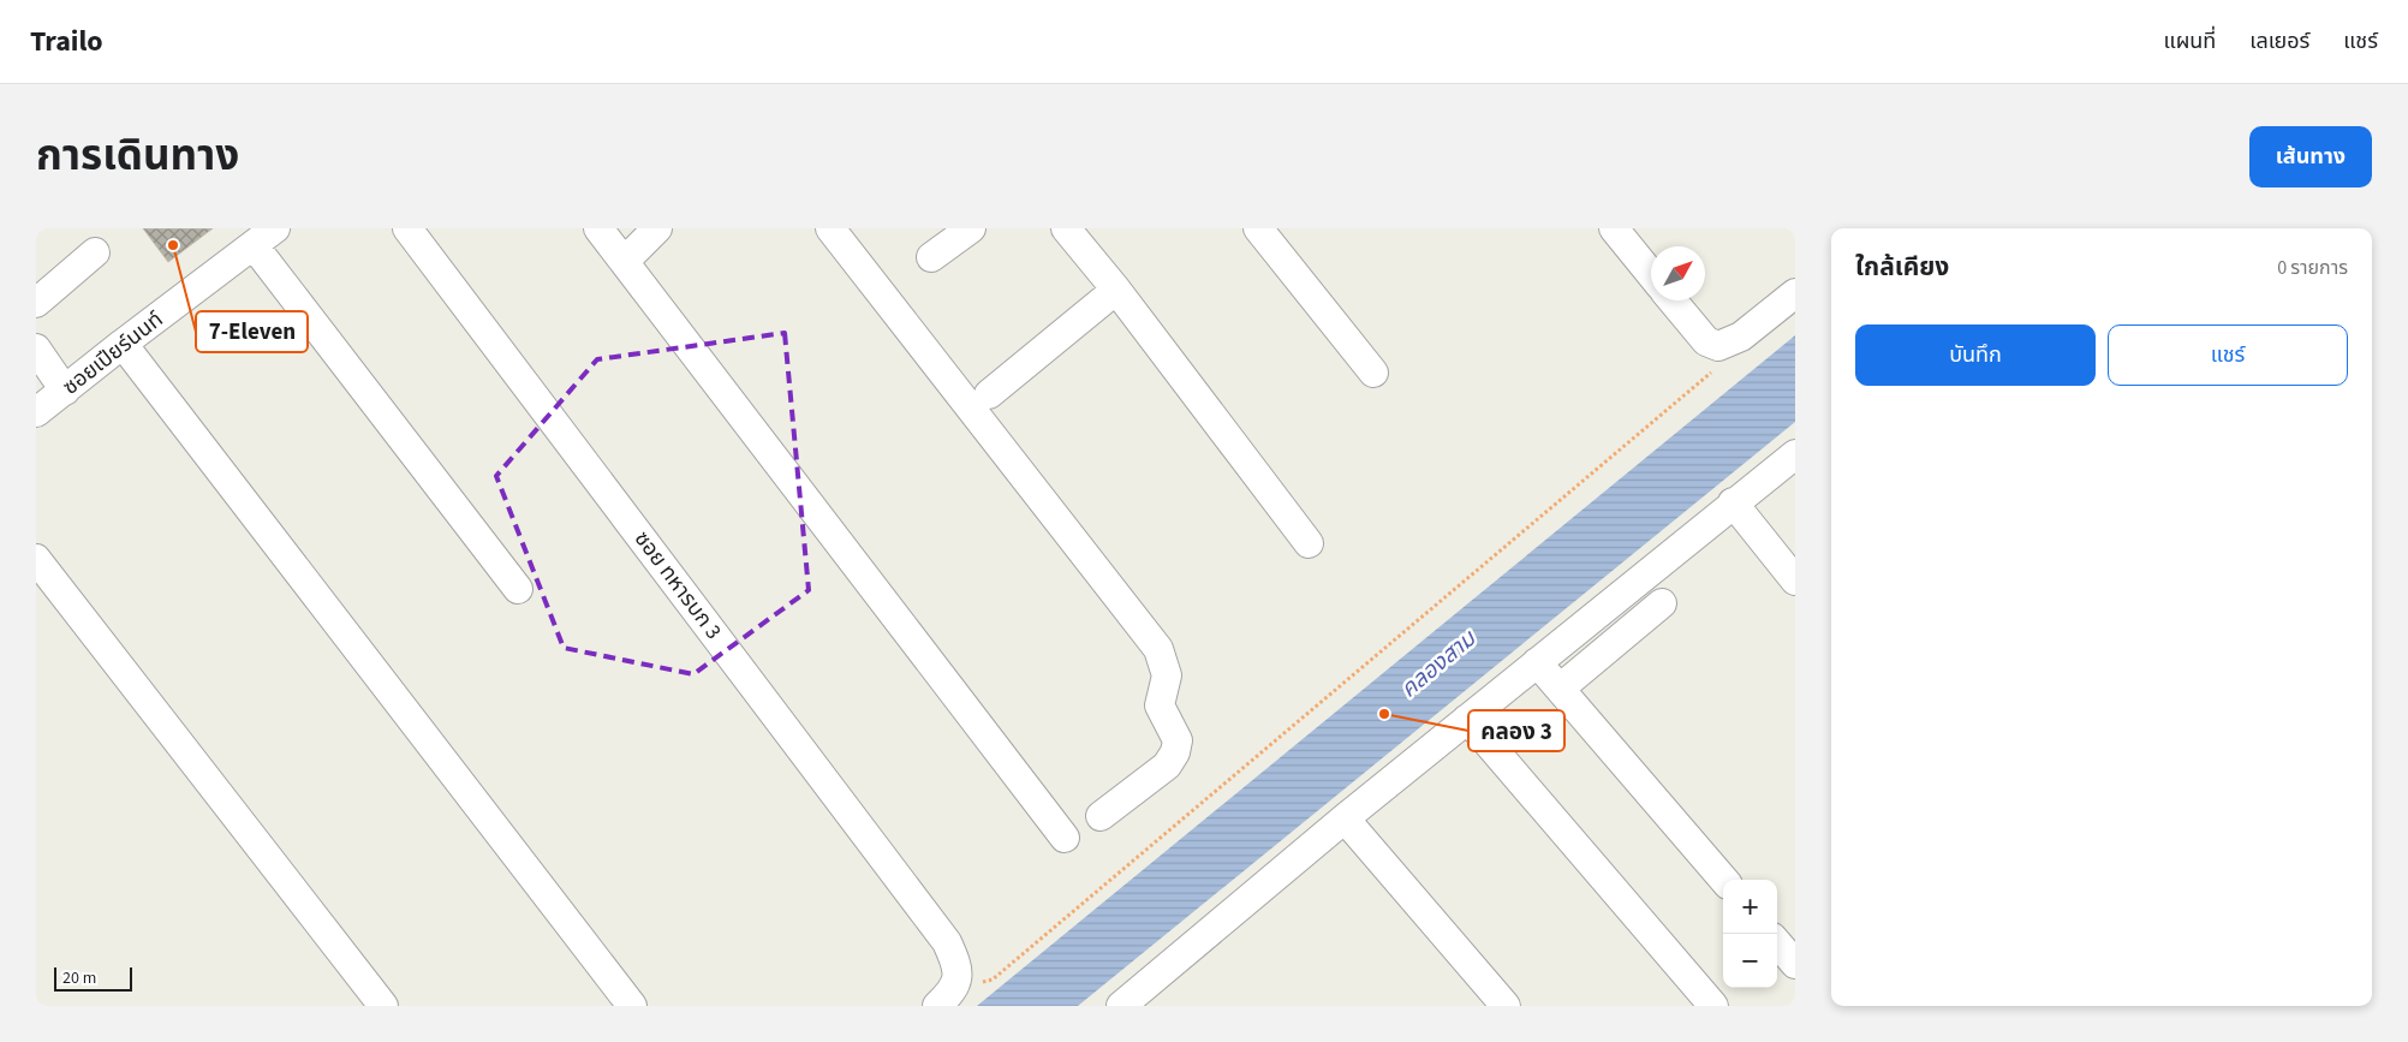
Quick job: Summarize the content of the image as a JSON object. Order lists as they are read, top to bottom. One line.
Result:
{"streets":{"street":["ซอยเปียร์นนท์","ซอย ทหารบก 3"]},"water":["คลองสาม"],"places":["7-Eleven","คลอง 3"],"scale_bar":"20 m","north":"top right","page":{"header":"Trailo","nav":["แผนที่","เลเยอร์","แชร์"],"title":"การเดินทาง","buttons":["เส้นทาง",["บันทึก","แชร์"]],"heading":["ใกล้เคียง","0 รายการ"],"map_buttons":["+","−"],"scale":"20 m"}}
